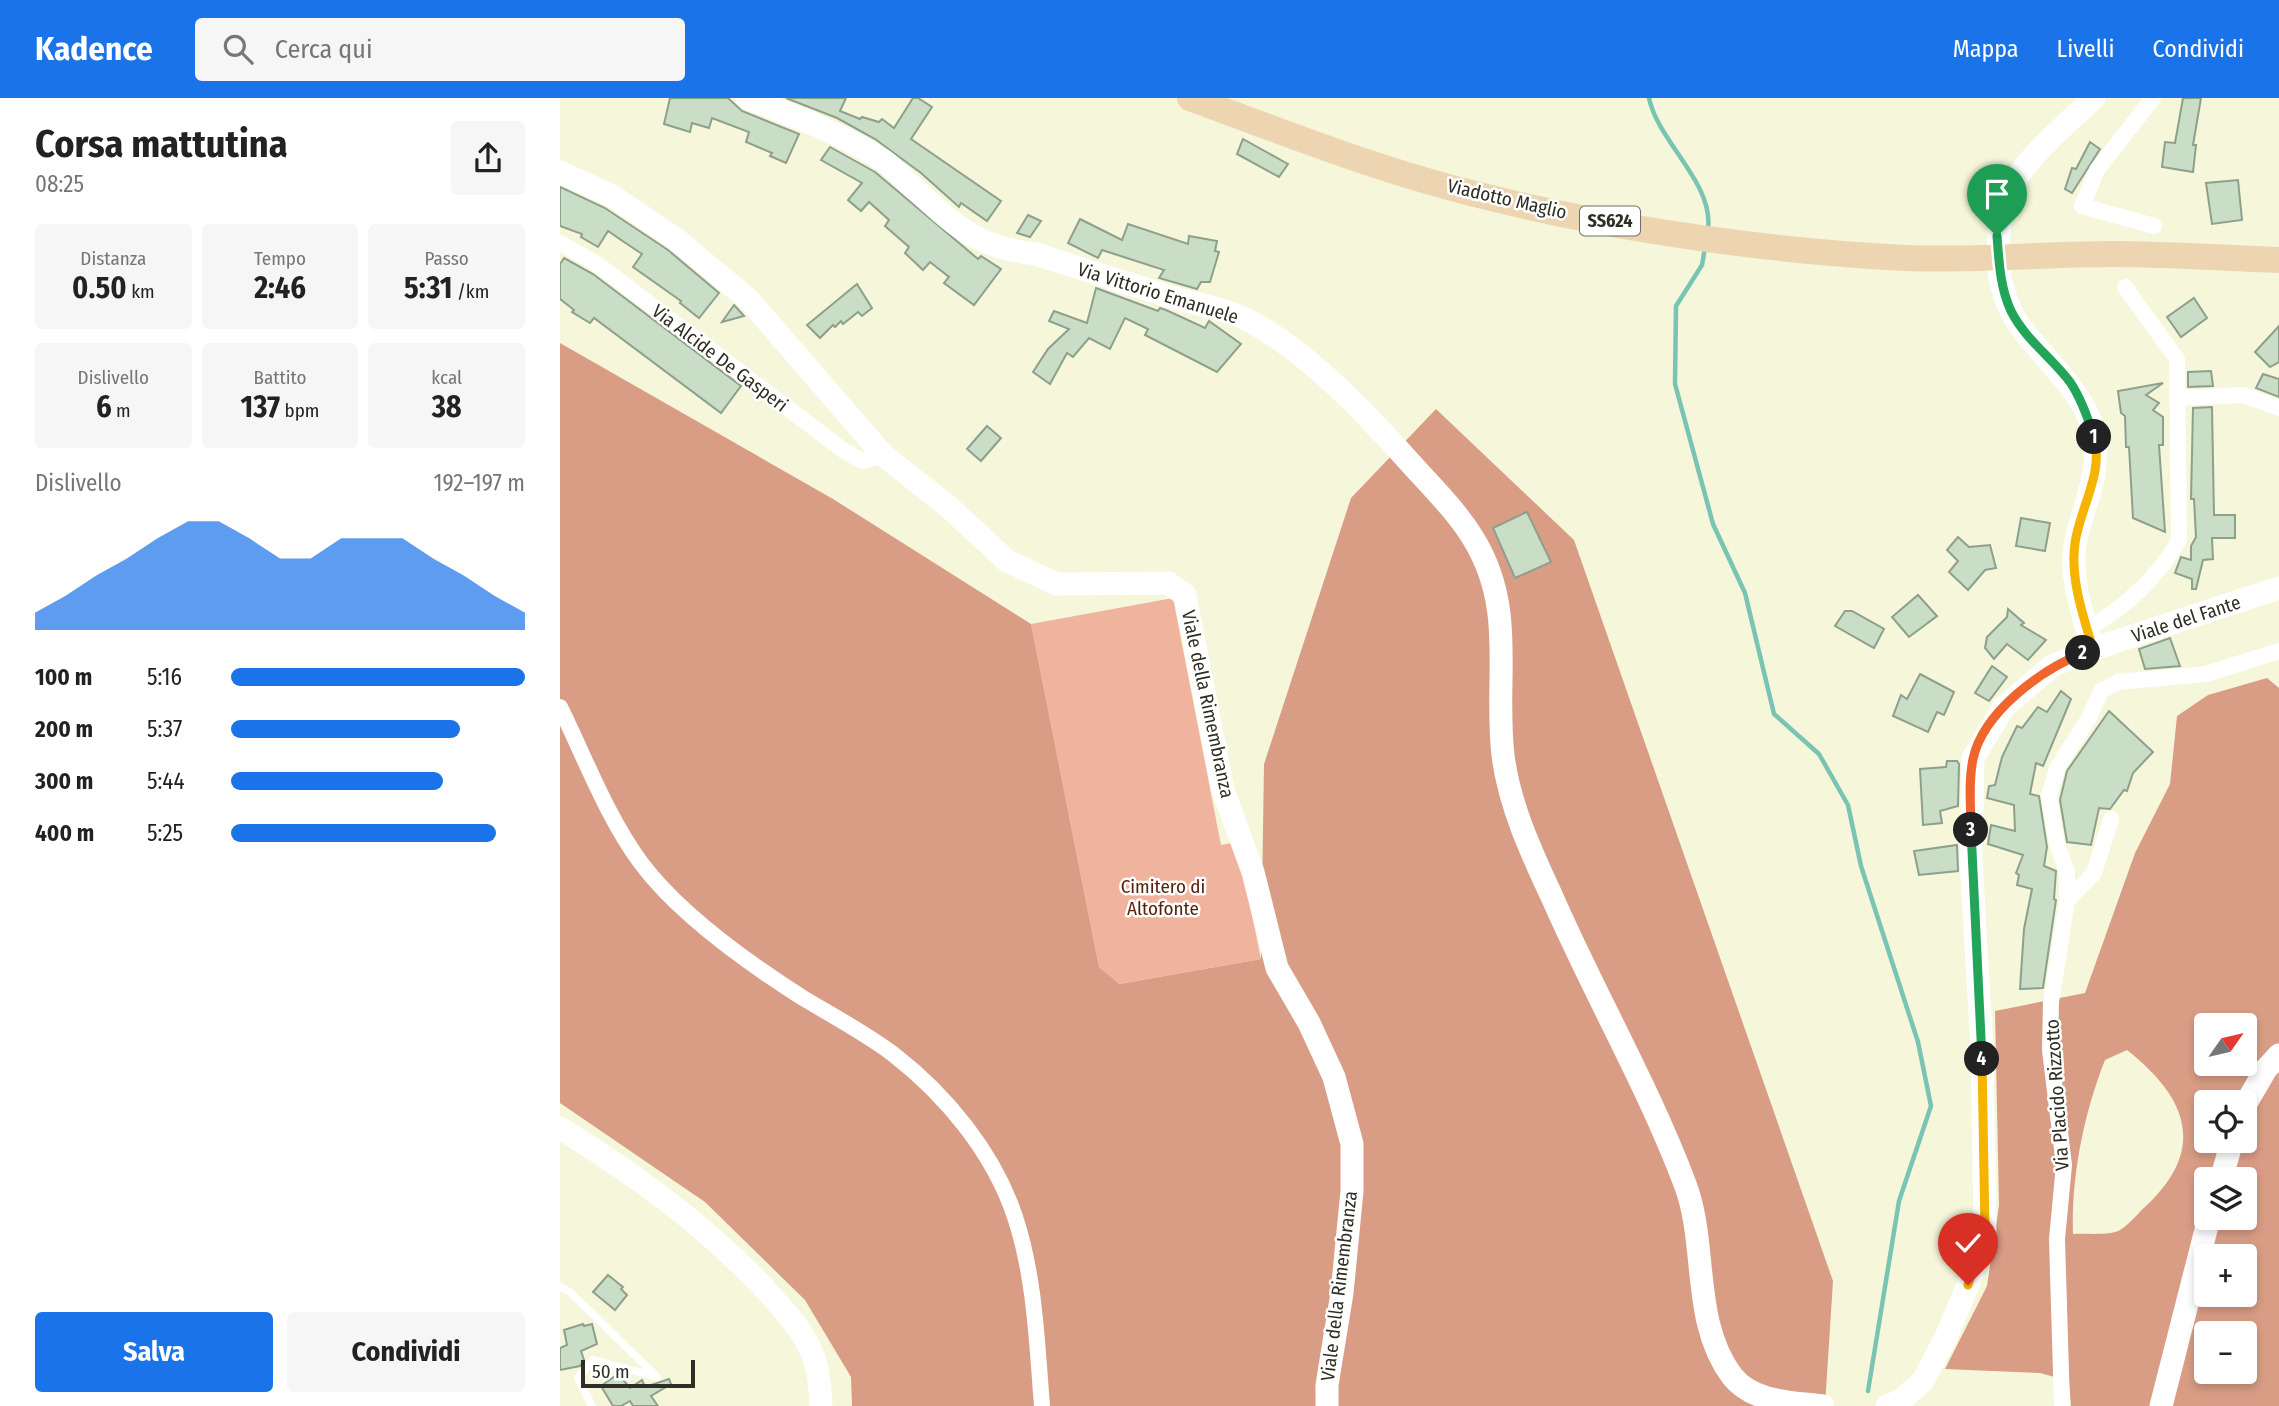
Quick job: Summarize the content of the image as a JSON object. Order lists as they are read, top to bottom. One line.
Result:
{"streets":{"main road":["Viadotto Maglio","SS624","Via Vittorio Emanuele","Viale del Fante","Viale della Rimembranza"],"street":["Via Alcide De Gasperi","Via Placido Rizzotto"]},"crossings":[["Via Alcide De Gasperi","Viale della Rimembranza"]],"parks":["Cimitero di Altofonte"],"scale_bar":"50 m","north":"top right","page":{"header":"Kadence","search":"Cerca qui","nav":["Mappa","Livelli","Condividi"],"heading":["Corsa mattutina","08:25"],"stats":[["Distanza","0.50 km"],["Tempo","2:46"],["Passo","5:31 /km"],["Dislivello","6 m"],["Battito","137 bpm"],["kcal","38"]],"pins":["1","2","3","4"],"chart":["Dislivello","192–197 m"],"list":[{"name":"100 m","note":"5:16"},{"name":"200 m","note":"5:37"},{"name":"300 m","note":"5:44"},{"name":"400 m","note":"5:25"}],"map_buttons":["+","−"],"buttons":["Salva","Condividi"],"scale":"50 m"}}
